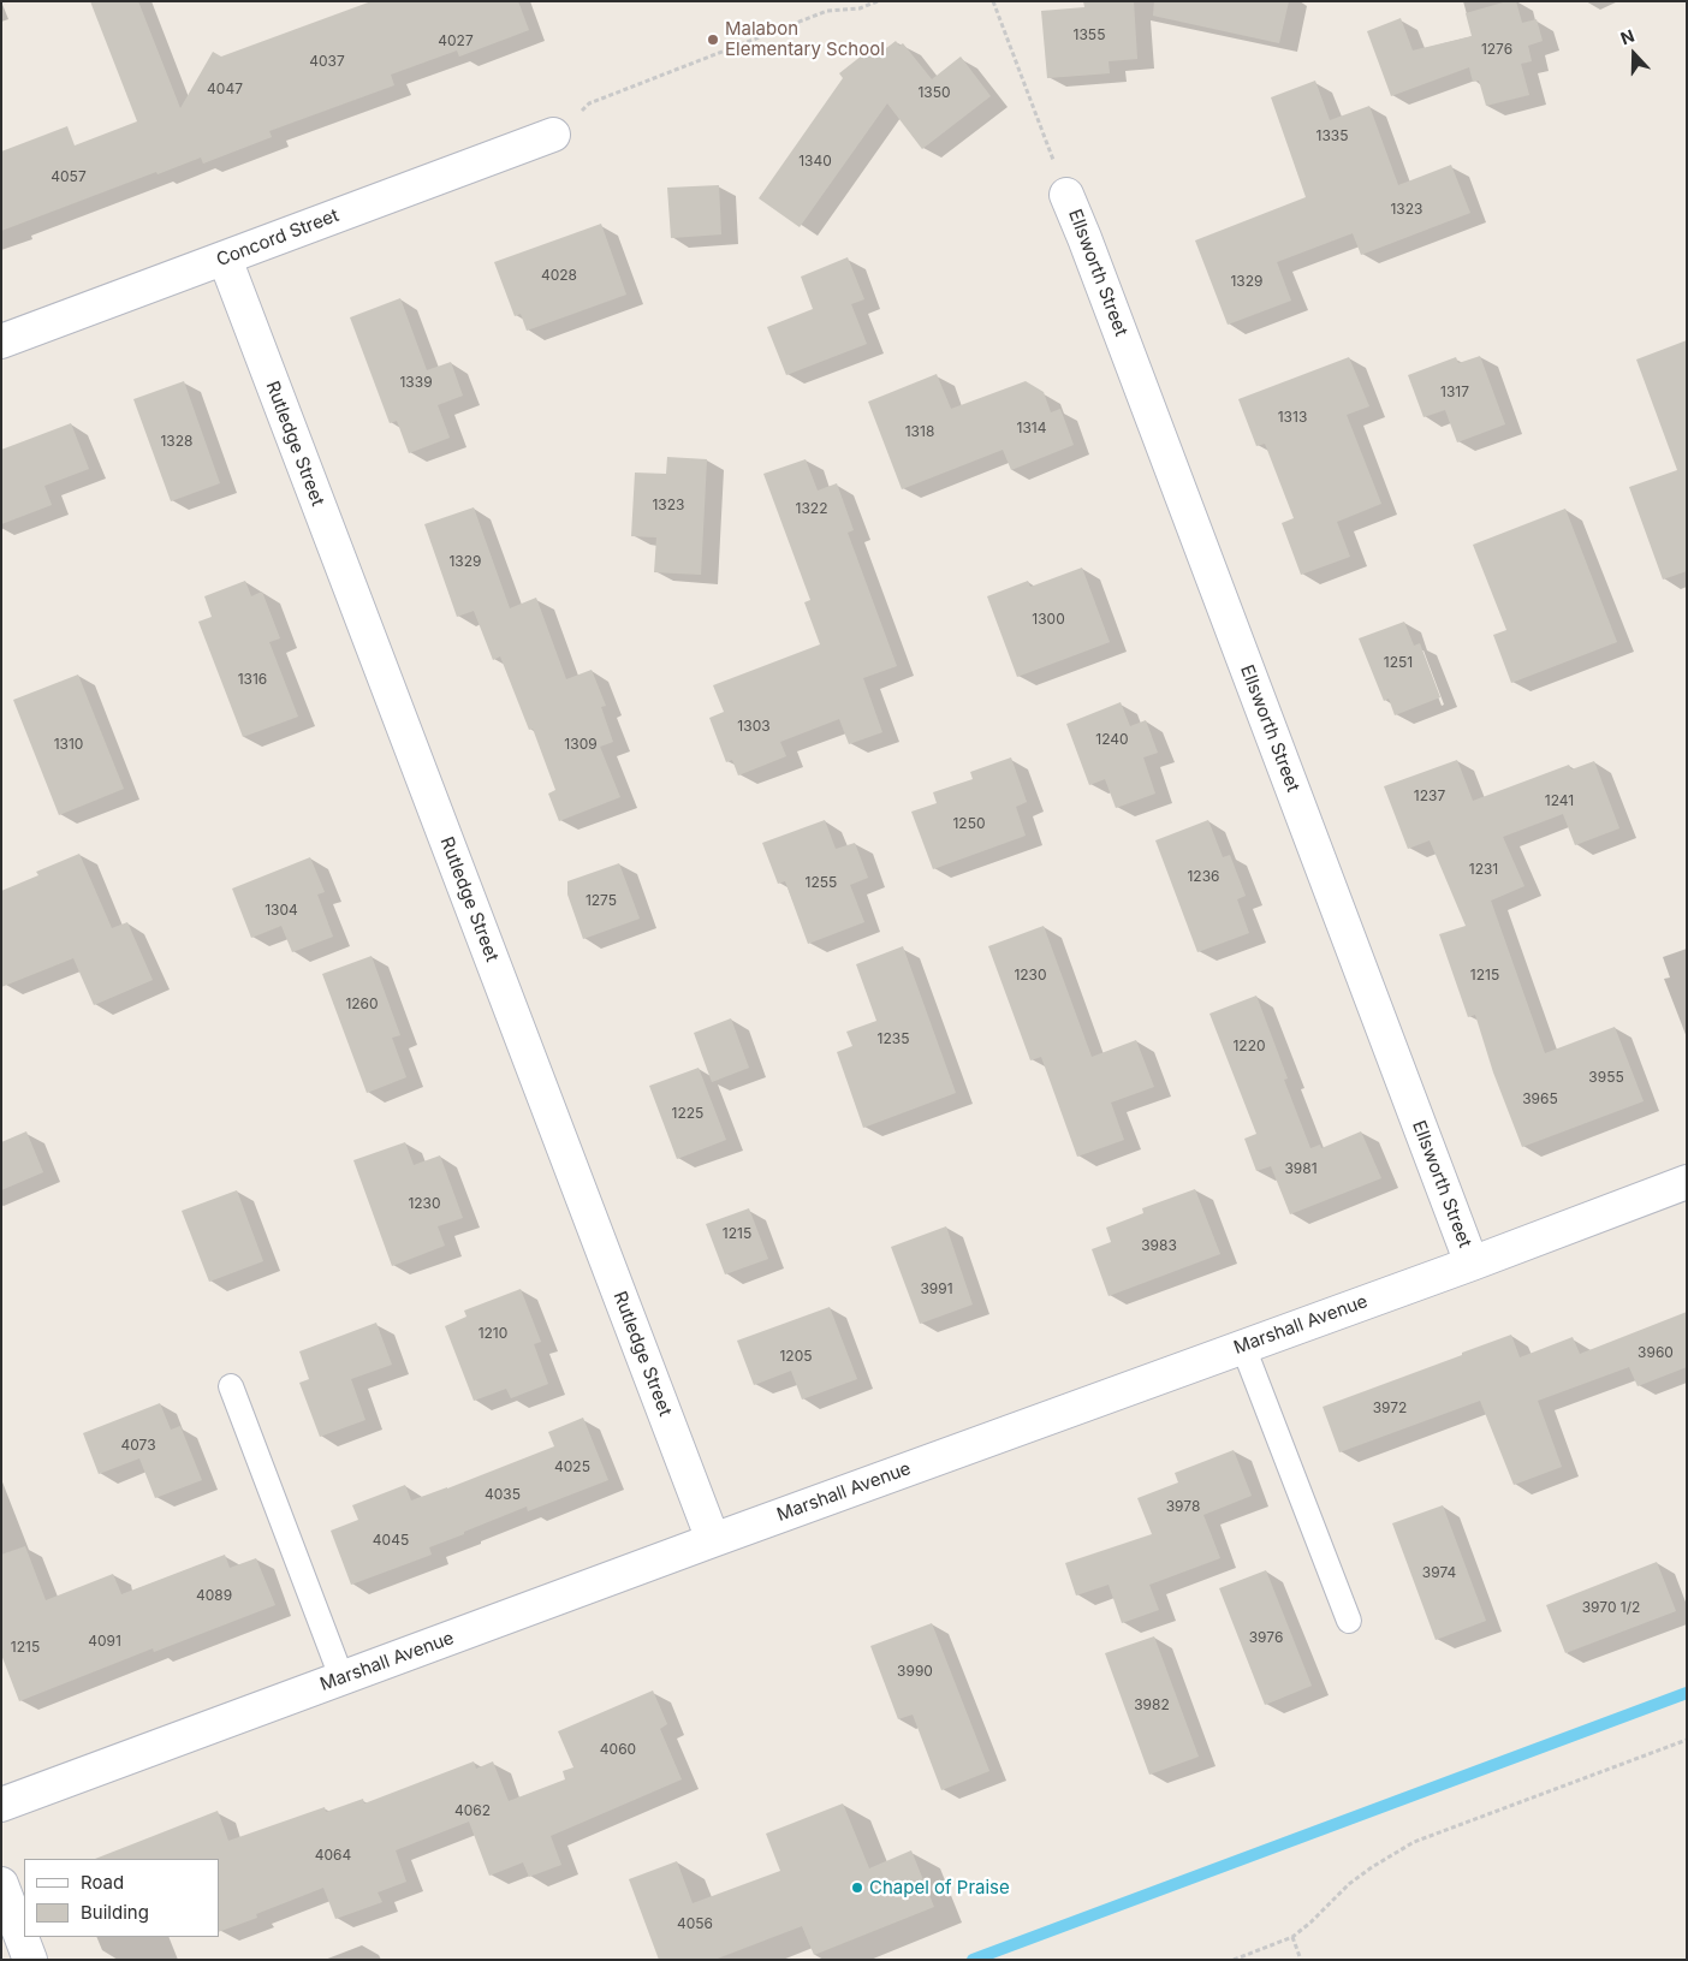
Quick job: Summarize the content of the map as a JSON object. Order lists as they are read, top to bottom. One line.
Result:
{"streets":{"street":["Concord Street","Ellsworth Street","Rutledge Street","Marshall Avenue"]},"crossings":[["Concord Street","Rutledge Street"],["Ellsworth Street","Marshall Avenue"],["Rutledge Street","Marshall Avenue"]],"places":["Malabon Elementary School","Chapel of Praise"],"house_numbers":["1355","4027","1276","4037","4047","1350","1335","1340","4057","1323","4028","1329","1339","1317","1313","1314","1318","1328","1323","1322","1329","1300","1251","1316","1303","1240","1310","1309","1237","1241","1250","1231","1236","1255","1275","1304","1230","1215","1260","1235","1220","3955","3965","1225","3981","1230","1215","3983","3991","1210","3960","1205","3972","4073","4025","4035","3978","4045","3974","4089","3970 1/2","3976","4091","1215","3990","3982","4060","4062","4064","4056"],"legend":["Road","Building"],"north":"top"}
